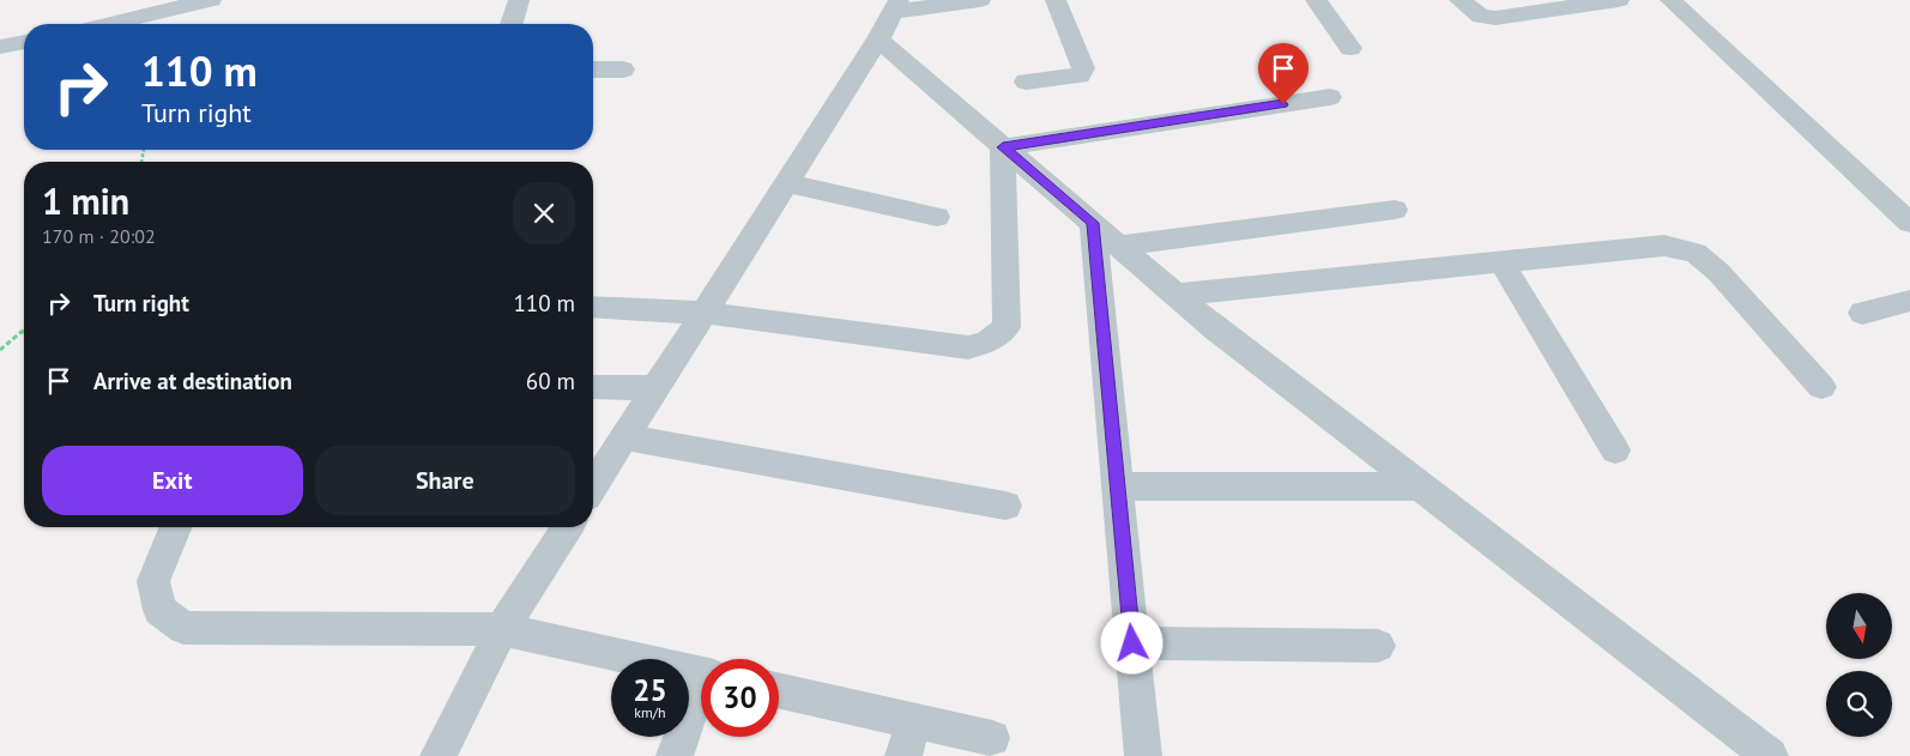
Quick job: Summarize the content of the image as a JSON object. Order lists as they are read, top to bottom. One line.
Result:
{"north":"bottom","page":{"turn":["110 m","Turn right"],"heading":["1 min","170 m · 20:02"],"list":[{"name":"Turn right","value":"110 m"},{"name":"Arrive at destination","value":"60 m"}],"buttons":["Exit","Share"],"speed":"25 km/h","limit":"30"}}
